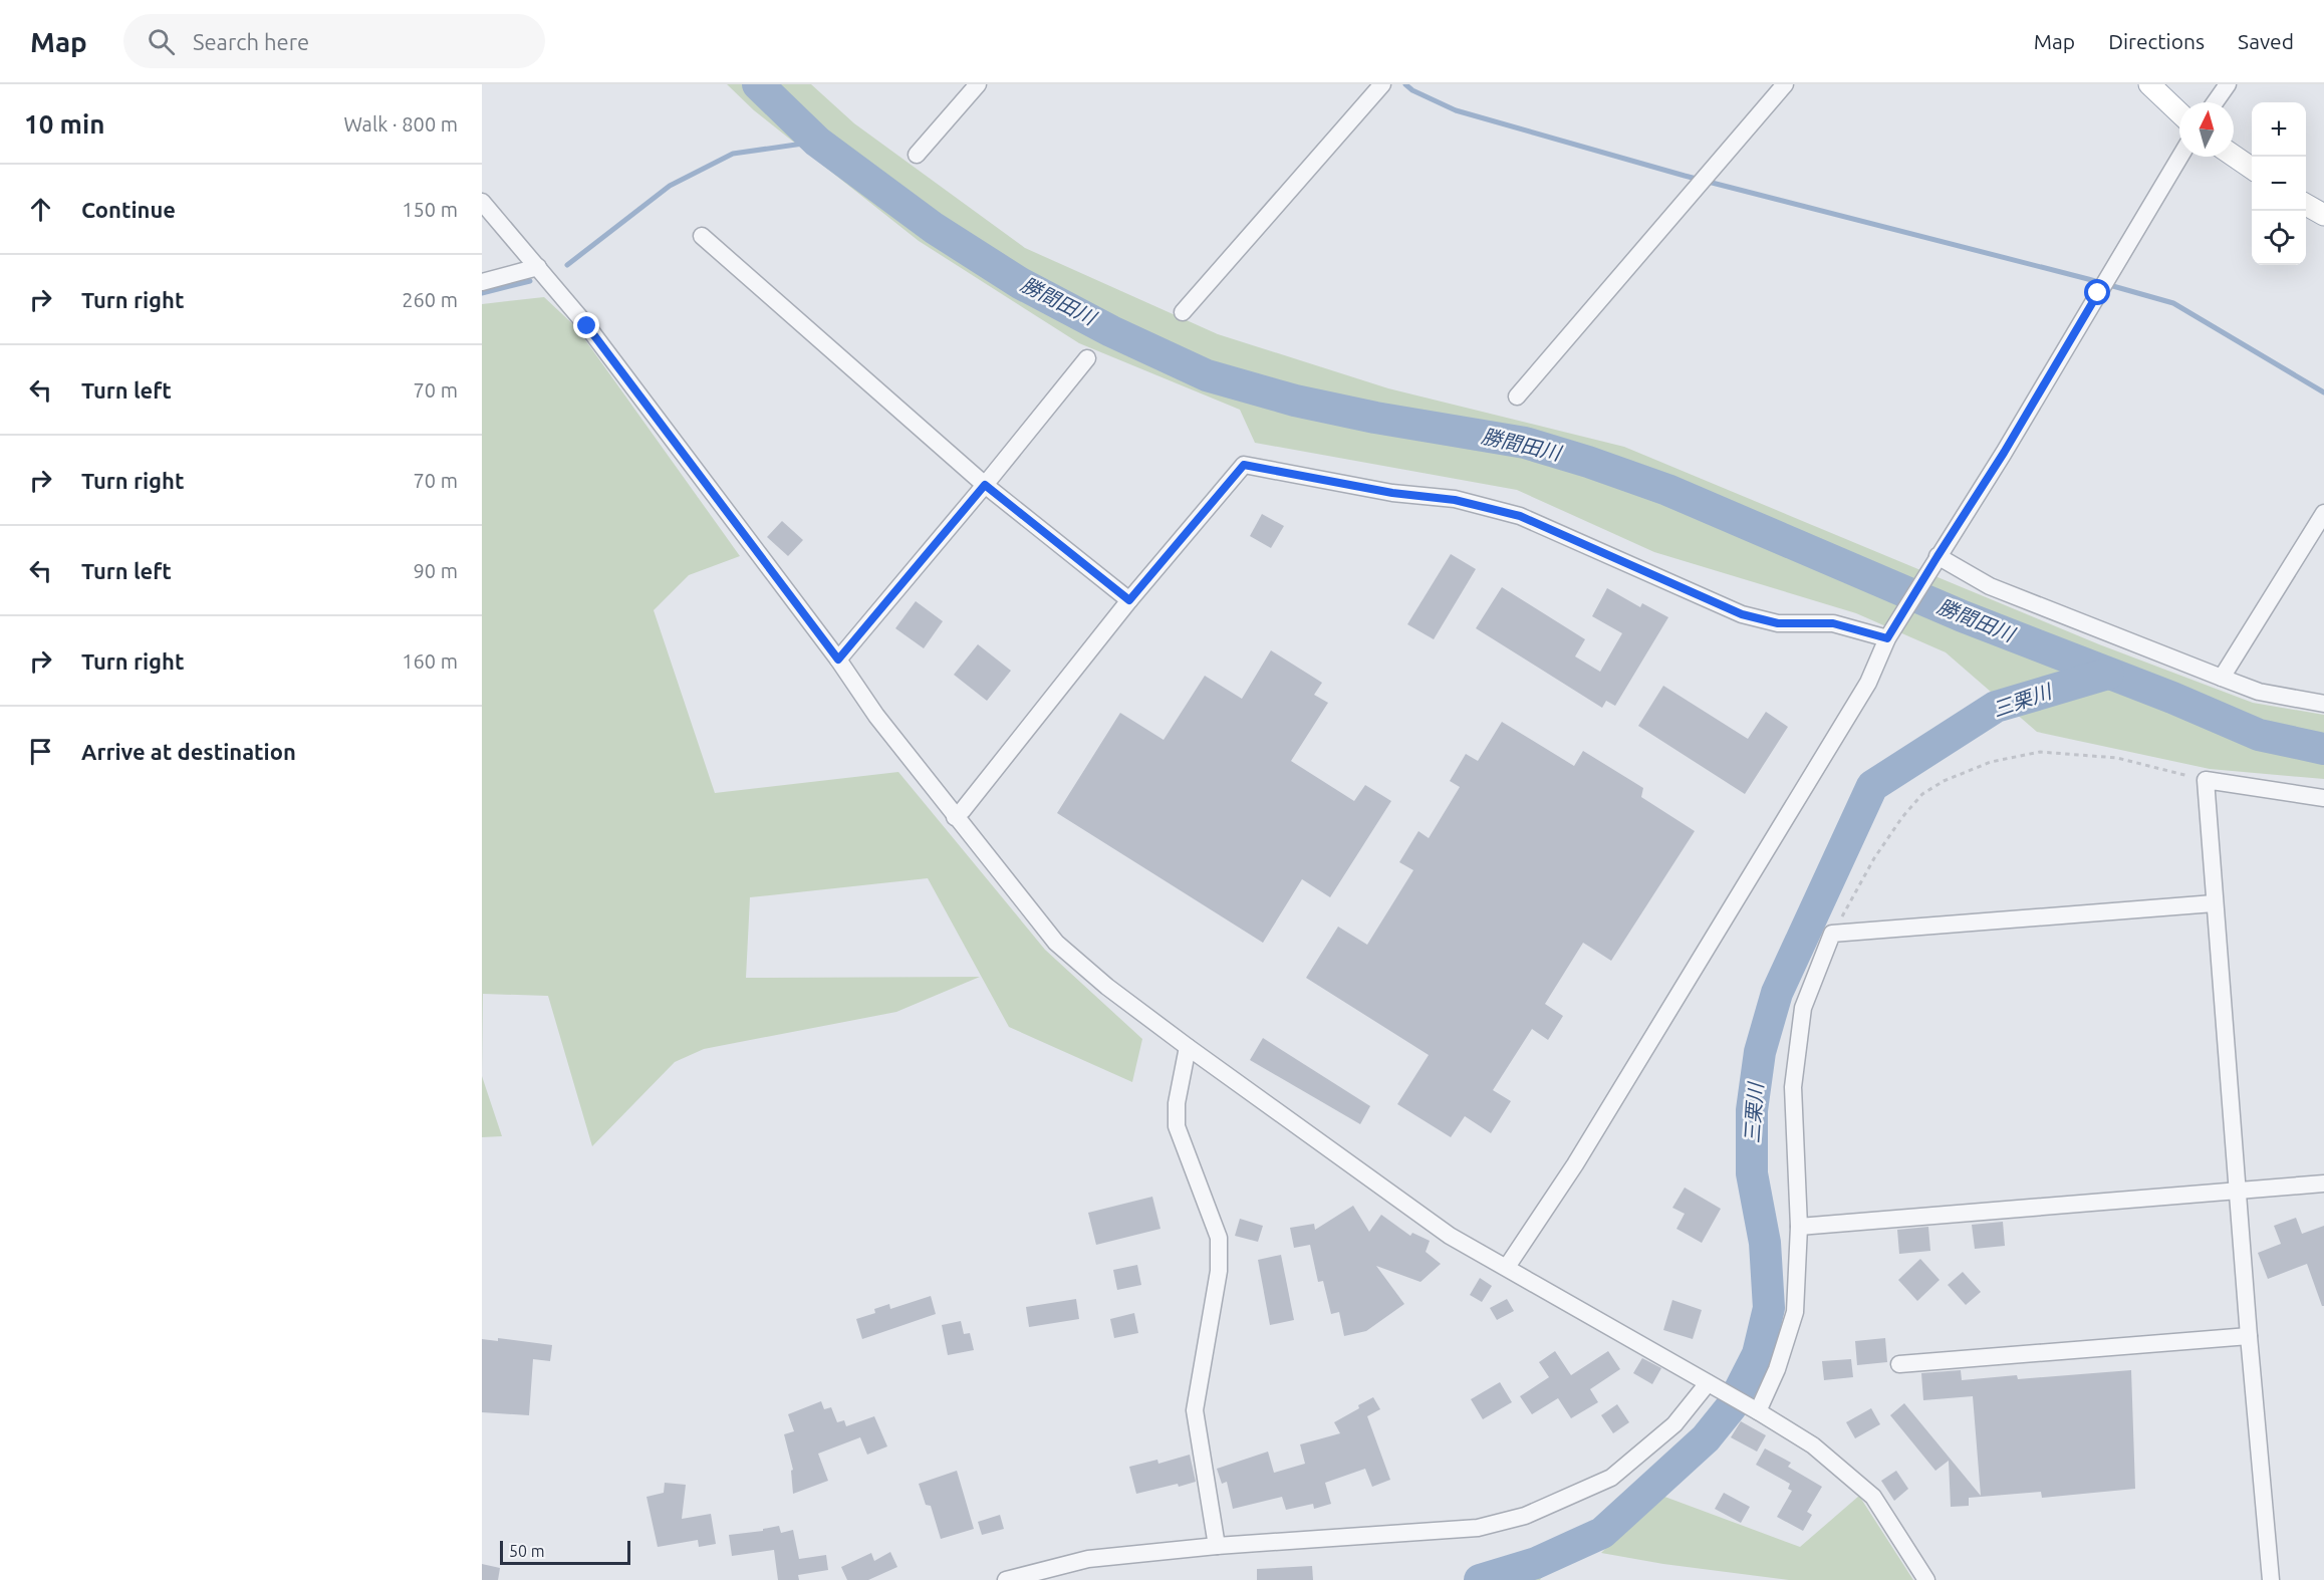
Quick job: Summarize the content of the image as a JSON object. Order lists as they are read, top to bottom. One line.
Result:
{"water":["勝間田川","三栗川"],"scale_bar":"50 m","north":"top","page":{"header":"Map","search":"Search here","nav":["Map","Directions","Saved"],"heading":["10 min","Walk · 800 m"],"map_buttons":["+","−"],"list":[["Continue","150 m"],["Turn right","260 m"],["Turn left","70 m"],["Turn right","70 m"],["Turn left","90 m"],["Turn right","160 m"],"Arrive at destination"],"scale":"50 m"}}
